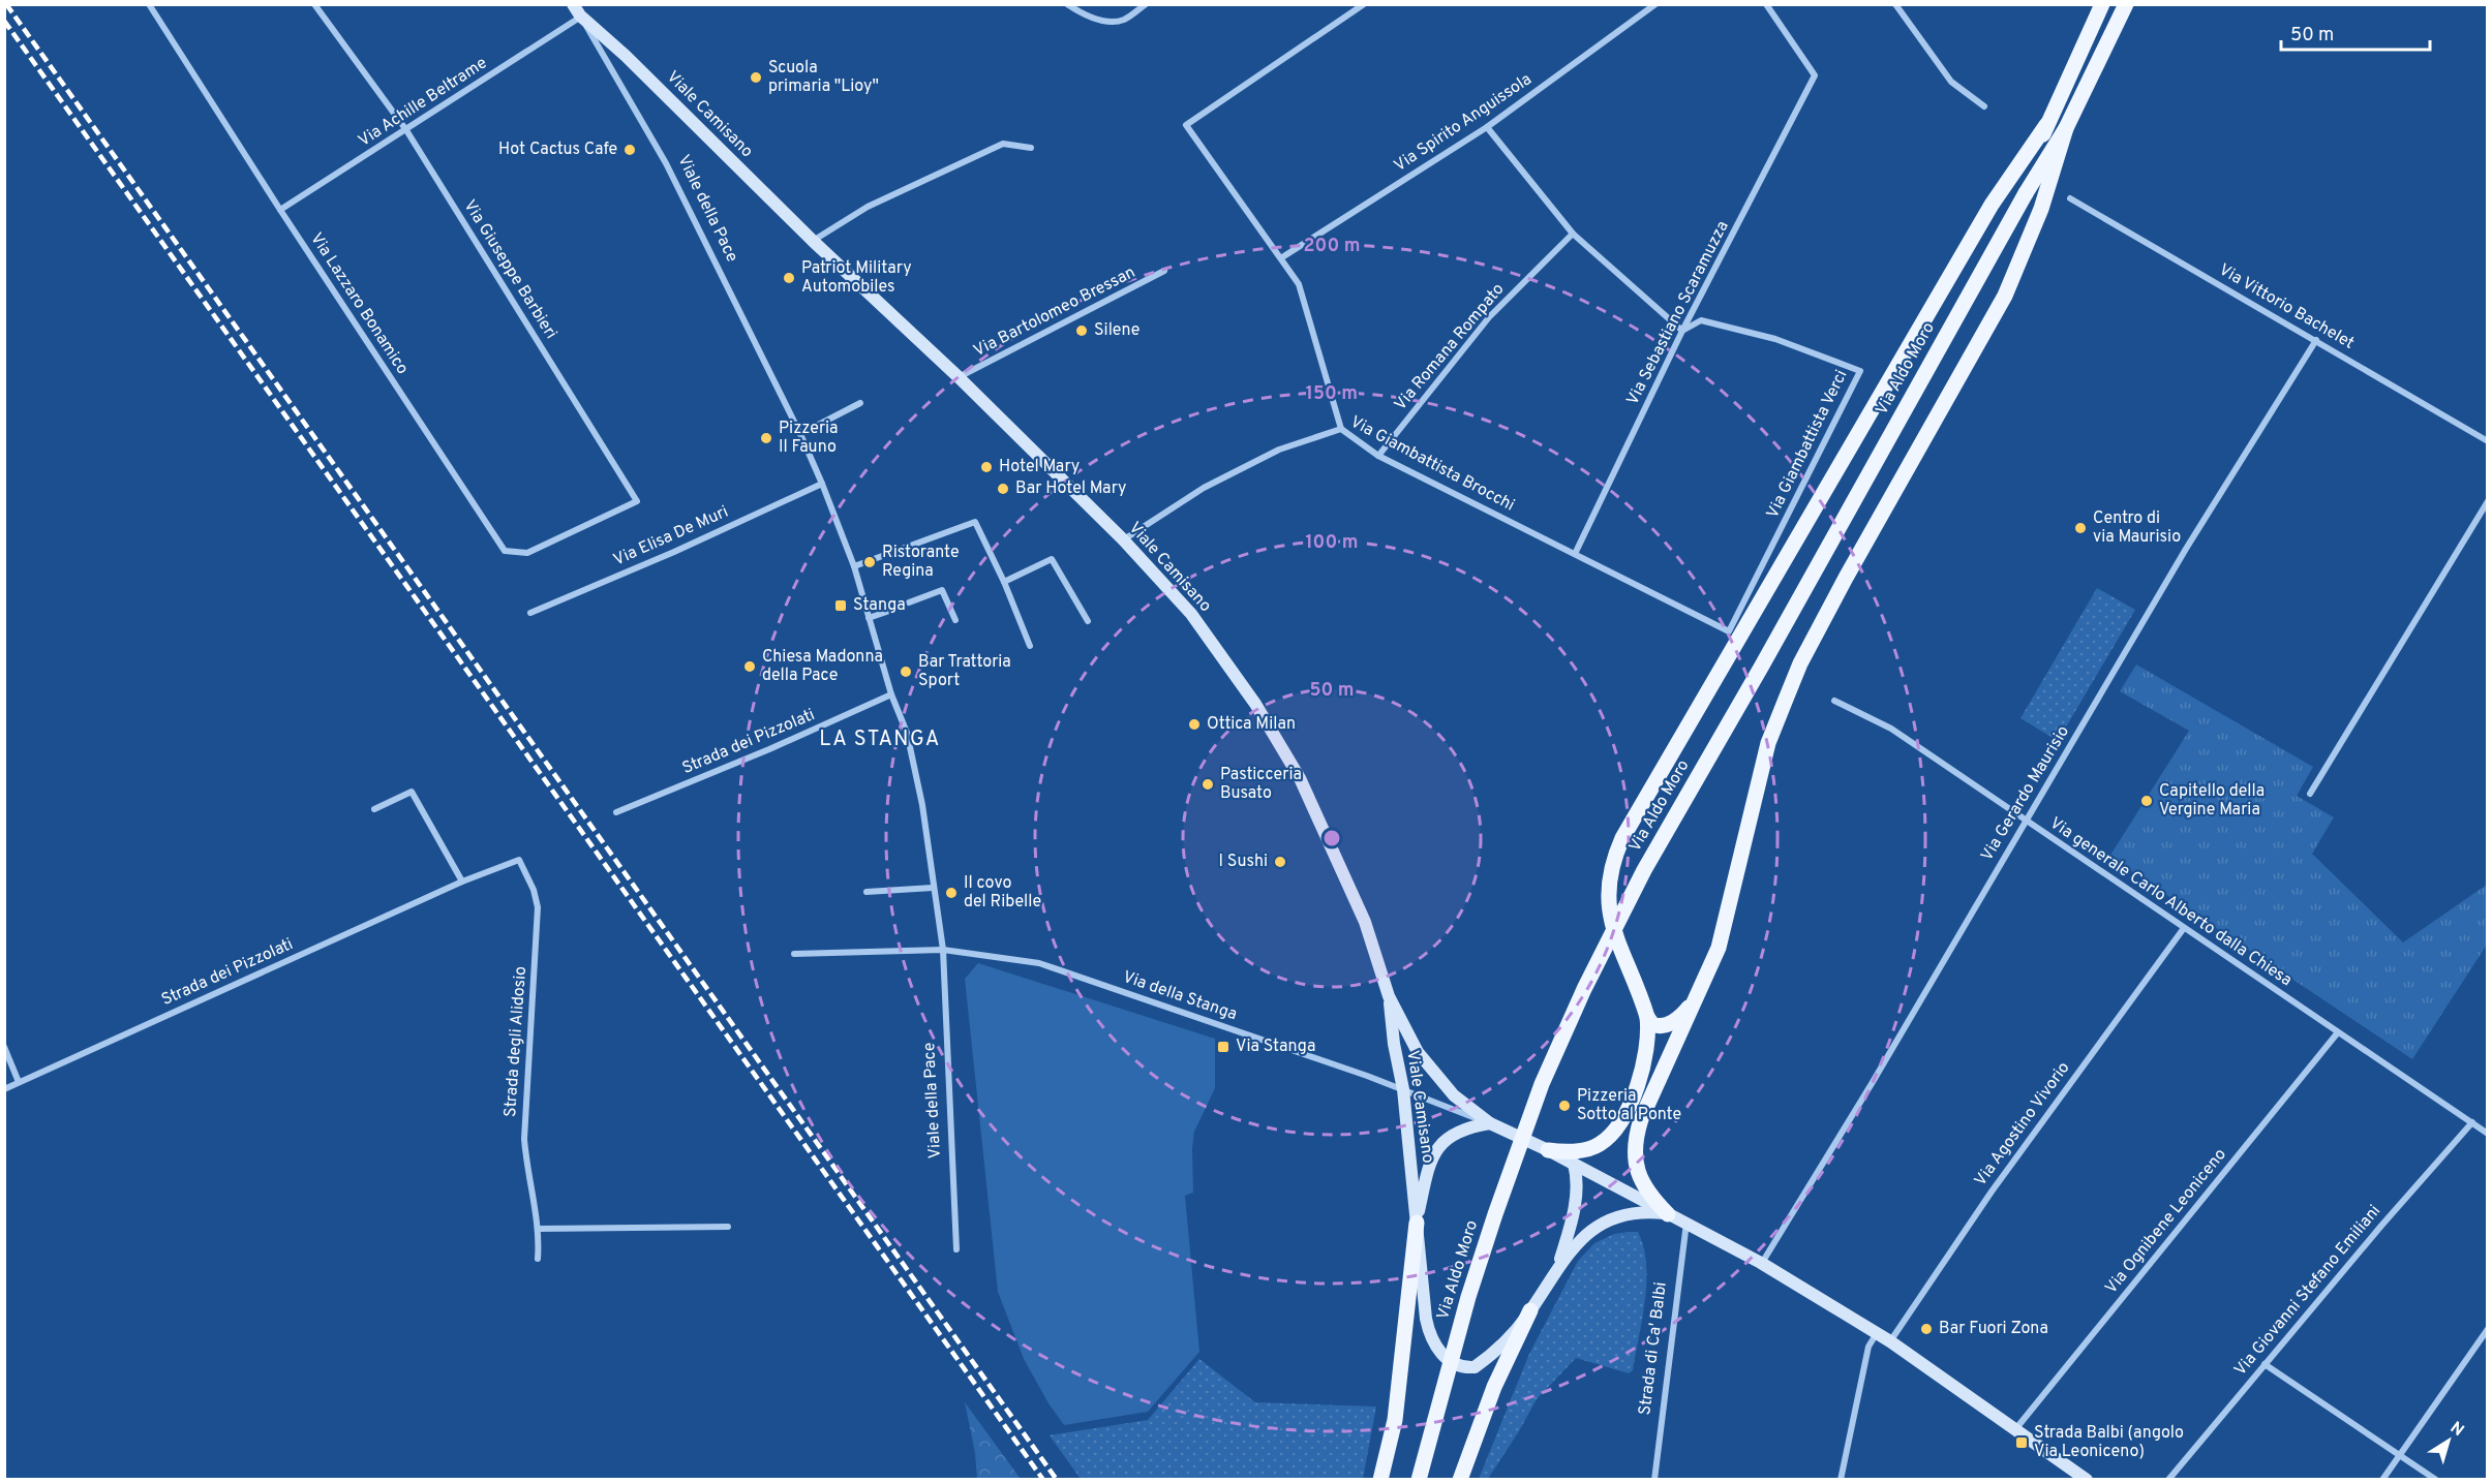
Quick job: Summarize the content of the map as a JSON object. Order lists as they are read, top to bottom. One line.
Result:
{"streets":{"main road":["Viale Camisano","Viale della Pace","Via Aldo Moro"],"street":["Via Achille Beltrame","Via Spirito Anguissola","Via Giuseppe Barbieri","Via Lazzaro Bonamico","Via Vittorio Bachelet","Via Bartolomeo Bressan","Via Sebastiano Scaramuzza","Via Romana Rompato","Via Giambattista Verci","Via Giambattista Brocchi","Via Elisa De Muri","Strada dei Pizzolati","Via Gerardo Maurisio","Via generale Carlo Alberto dalla Chiesa","Via della Stanga","Strada degli Alidosio","Via Agostino Vivorio","Via Ognibene Leoniceno","Via Giovanni Stefano Emiliani","Strada di Ca' Balbi"]},"crossings":[["Via Achille Beltrame","Viale Camisano"],["Via Achille Beltrame","Viale della Pace"],["Via Achille Beltrame","Via Giuseppe Barbieri"],["Via Achille Beltrame","Via Lazzaro Bonamico"],["Viale Camisano","Viale della Pace"],["Viale Camisano","Via Bartolomeo Bressan"],["Viale Camisano","Via Giambattista Brocchi"],["Viale Camisano","Via della Stanga"],["Viale della Pace","Via Elisa De Muri"],["Viale della Pace","Strada dei Pizzolati"],["Viale della Pace","Via della Stanga"],["Via Giuseppe Barbieri","Via Lazzaro Bonamico"],["Via Vittorio Bachelet","Via Gerardo Maurisio"],["Via Sebastiano Scaramuzza","Via Giambattista Verci"],["Via Sebastiano Scaramuzza","Via Giambattista Brocchi"],["Via Romana Rompato","Via Giambattista Brocchi"],["Via Giambattista Verci","Via Giambattista Brocchi"],["Strada dei Pizzolati","Strada degli Alidosio"],["Via Gerardo Maurisio","Via generale Carlo Alberto dalla Chiesa"],["Via generale Carlo Alberto dalla Chiesa","Via Agostino Vivorio"],["Via generale Carlo Alberto dalla Chiesa","Via Ognibene Leoniceno"],["Via generale Carlo Alberto dalla Chiesa","Via Giovanni Stefano Emiliani"]],"districts":["LA STANGA"],"places":{"other":["Scuola primaria \"Lioy\"","Hot Cactus Cafe","Patriot Military Automobiles","Silene","Pizzeria Il Fauno","Hotel Mary","Bar Hotel Mary","Centro di via Maurisio","Ristorante Regina","Chiesa Madonna della Pace","Bar Trattoria Sport","Ottica Milan","Pasticceria Busato","Capitello della Vergine Maria","I Sushi","Il covo del Ribelle","Pizzeria Sotto al Ponte","Bar Fuori Zona"],"transit":["Stanga","Via Stanga","Strada Balbi (angolo Via Leoniceno)"]},"scale_bar":"50 m","north":"top right","rings":["200 m","150 m","100 m","50 m"]}
